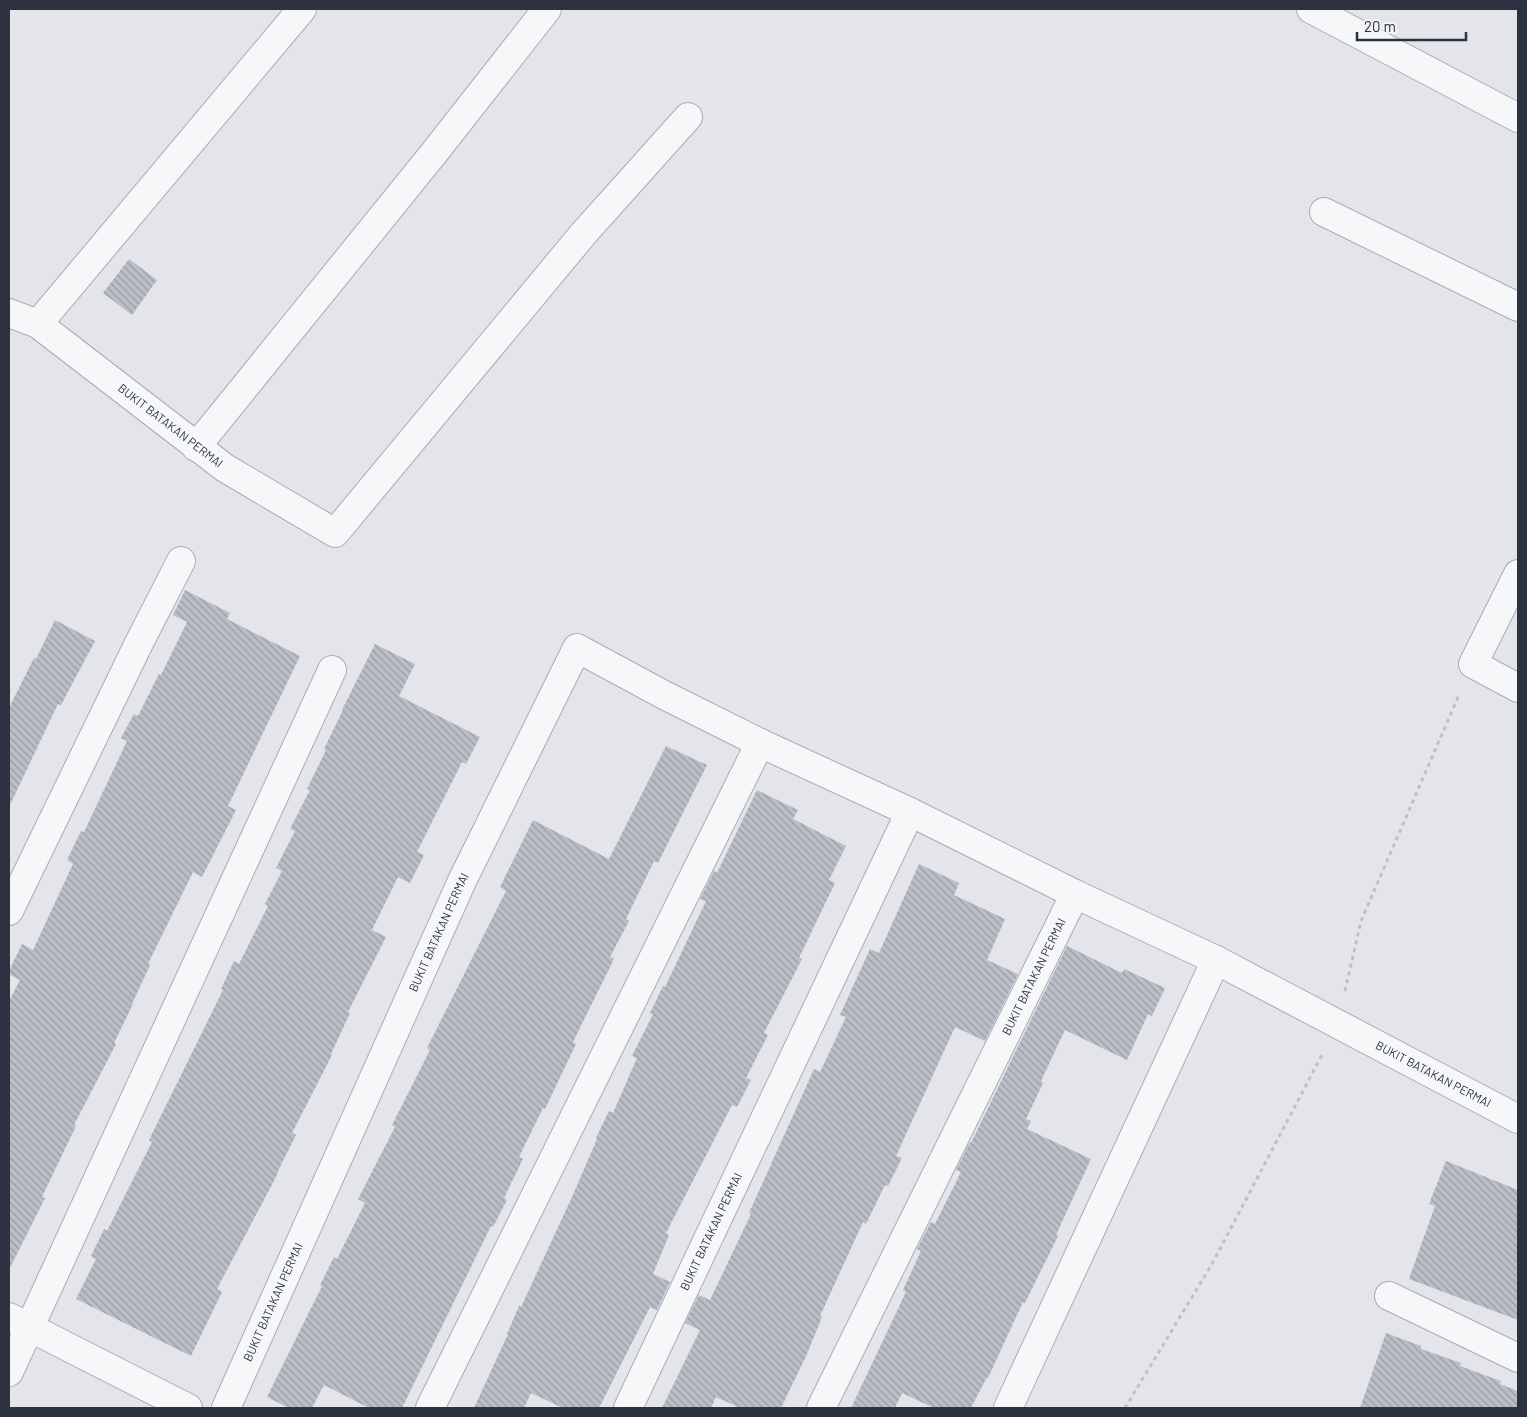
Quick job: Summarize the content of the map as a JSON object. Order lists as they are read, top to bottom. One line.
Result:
{"streets":{"street":["BUKIT BATAKAN PERMAI"]},"scale_bar":"20 m"}
